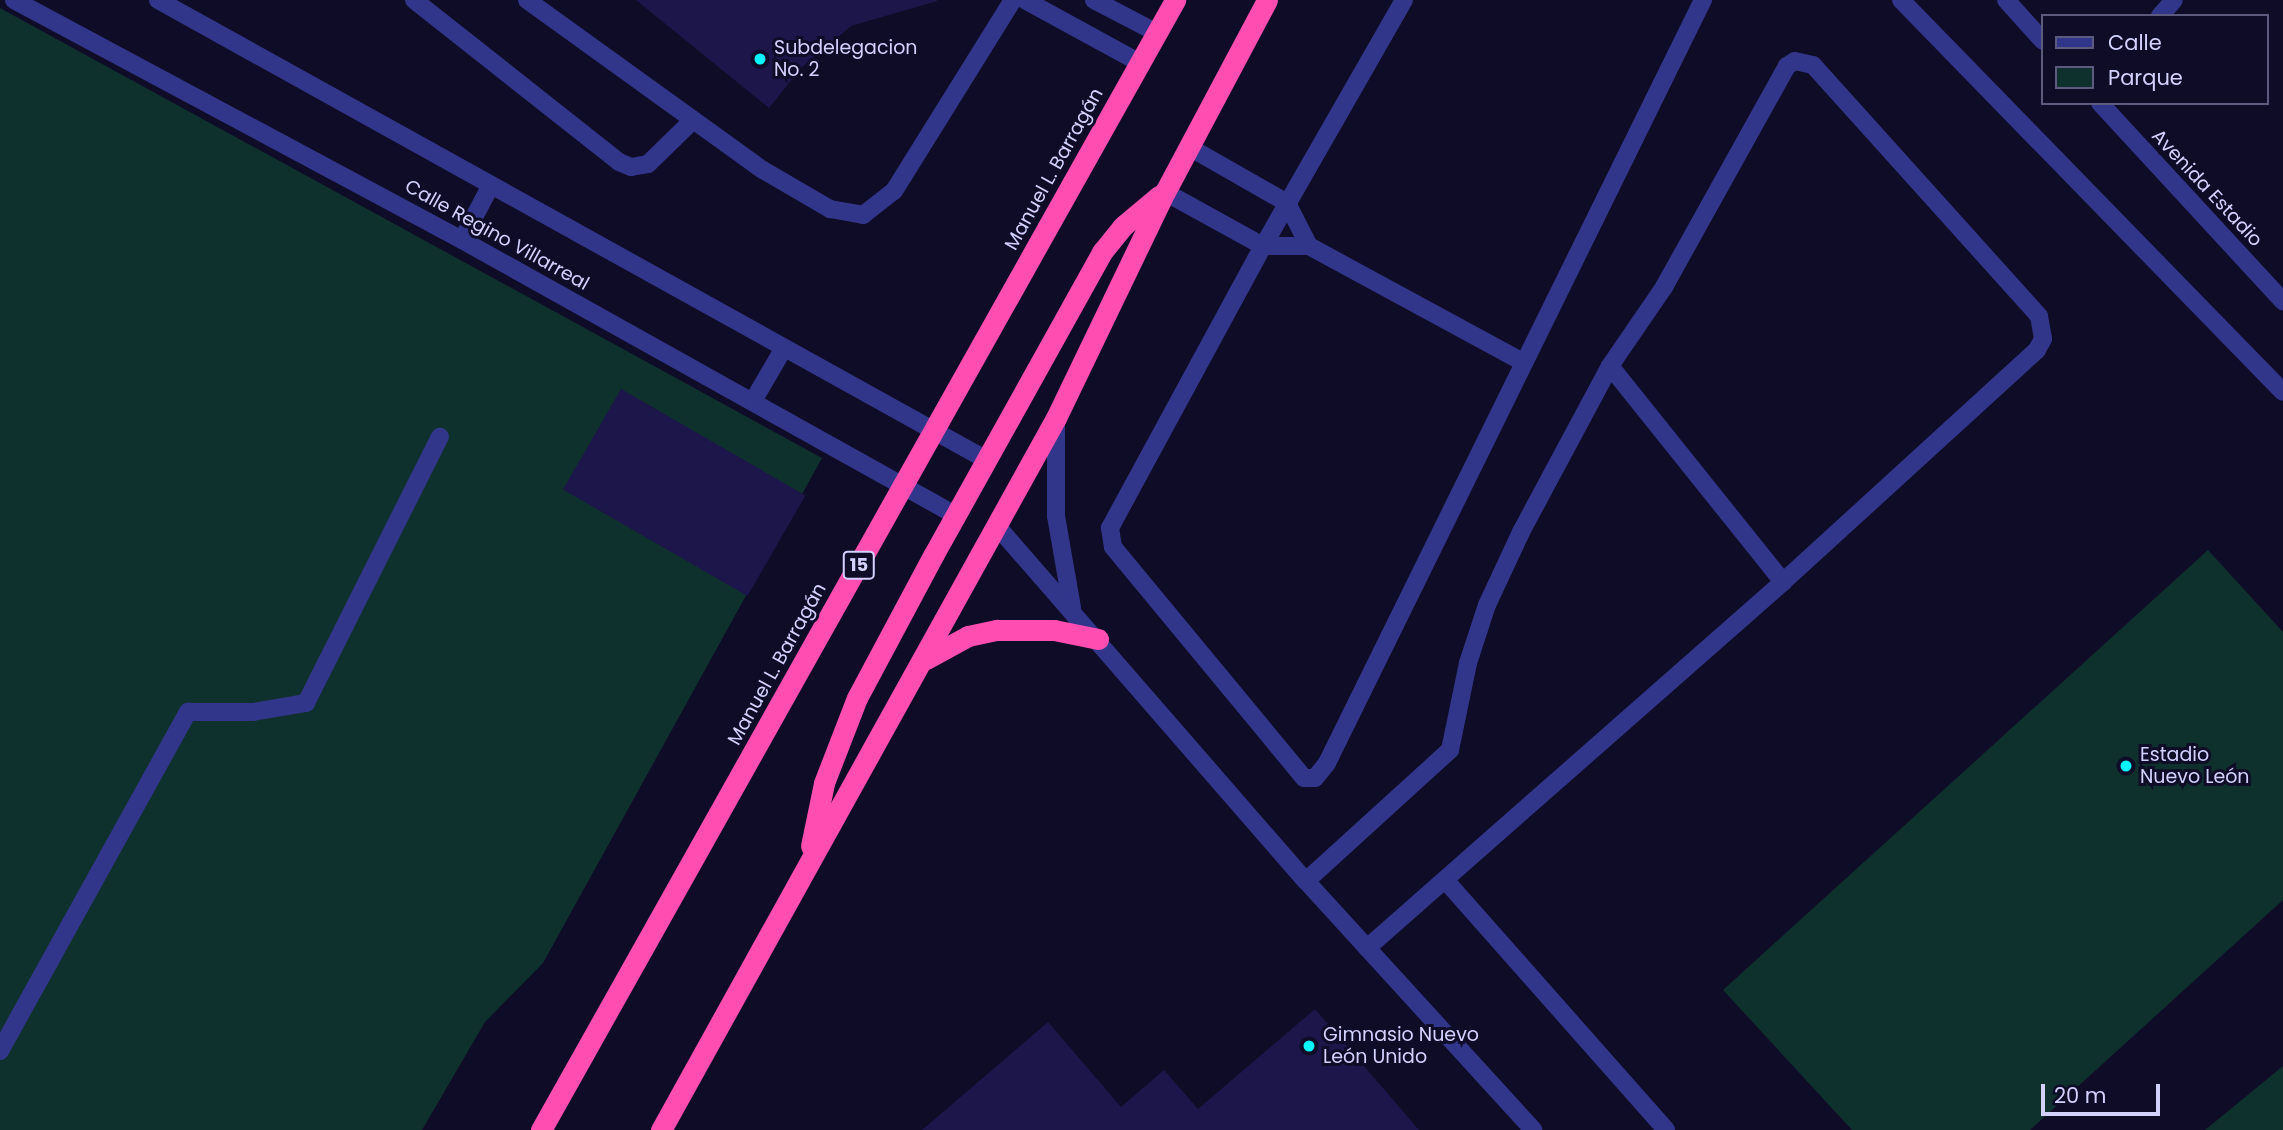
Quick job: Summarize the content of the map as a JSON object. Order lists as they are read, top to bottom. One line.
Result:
{"streets":{"highway":["Manuel L. Barragán","15"],"street":["Avenida Estadio","Calle Regino Villarreal"]},"crossings":[["Manuel L. Barragán","Calle Regino Villarreal"]],"places":["Subdelegacion No. 2","Estadio Nuevo León","Gimnasio Nuevo León Unido"],"legend":["Calle","Parque"],"scale_bar":"20 m"}
